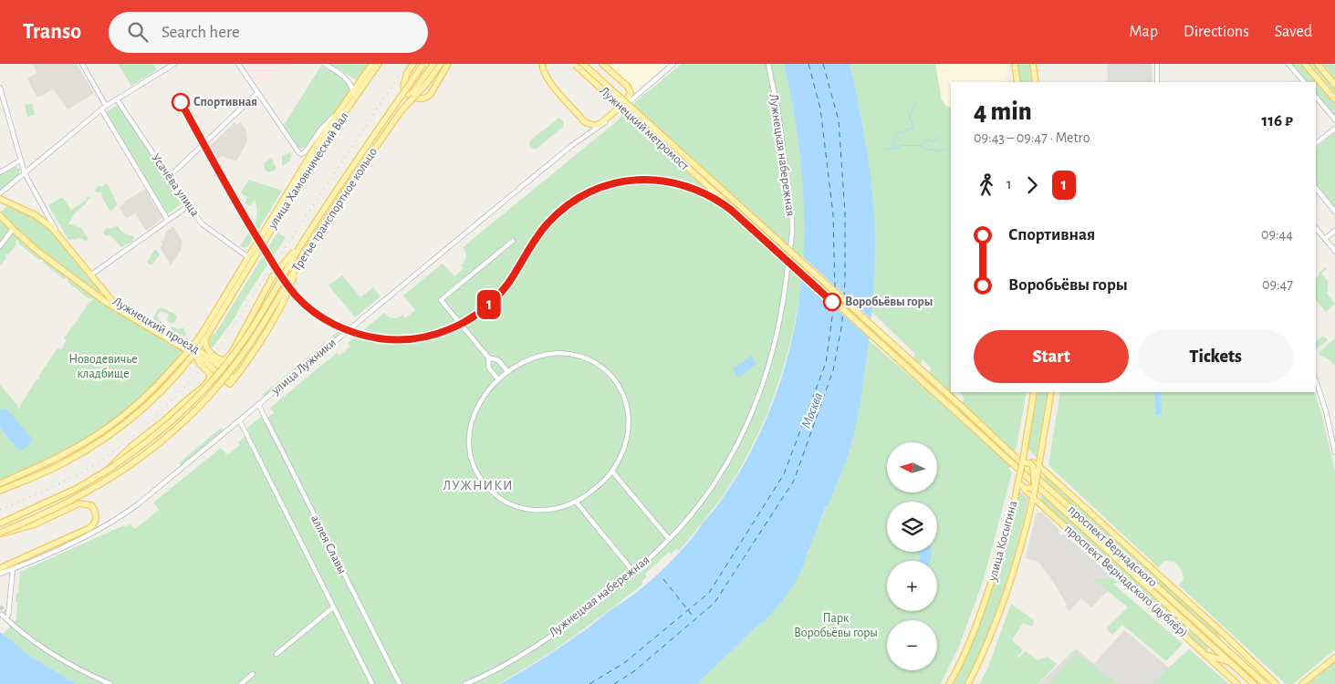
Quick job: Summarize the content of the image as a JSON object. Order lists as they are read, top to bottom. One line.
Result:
{"streets":{"main road":["Лужнецкий метромост","улица Хамовнический Вал","Третье транспортное кольцо","Лужнецкий проезд","улица Косыгина","проспект Вернадского","проспект Вернадского (дублёр)"],"street":["Лужнецкая набережная","Усачёва улица","улица Лужники","аллея Славы"]},"crossings":[["Лужнецкий метромост","проспект Вернадского"],["улица Хамовнический Вал","Усачёва улица"],["улица Хамовнический Вал","Лужнецкий проезд"],["улица Лужники","аллея Славы"],["улица Косыгина","проспект Вернадского (дублёр)"]],"districts":["ЛУЖНИКИ"],"water":["Москва"],"parks":["Новодевичье кладбище","Парк Воробьёвы горы"],"places":["Спортивная","Воробьёвы горы"],"lines":["metro line 1"],"north":"left","page":{"header":"Transo","search":"Search here","nav":["Map","Directions","Saved"],"on_map":"1","heading":["4 min","09:43 – 09:47 · Metro","116 ₽"],"legs":["1","1"],"list":[{"name":"Спортивная","value":"09:44"},{"name":"Воробьёвы горы","value":"09:47"}],"buttons":["Start","Tickets"],"map_buttons":["+","−"]}}
